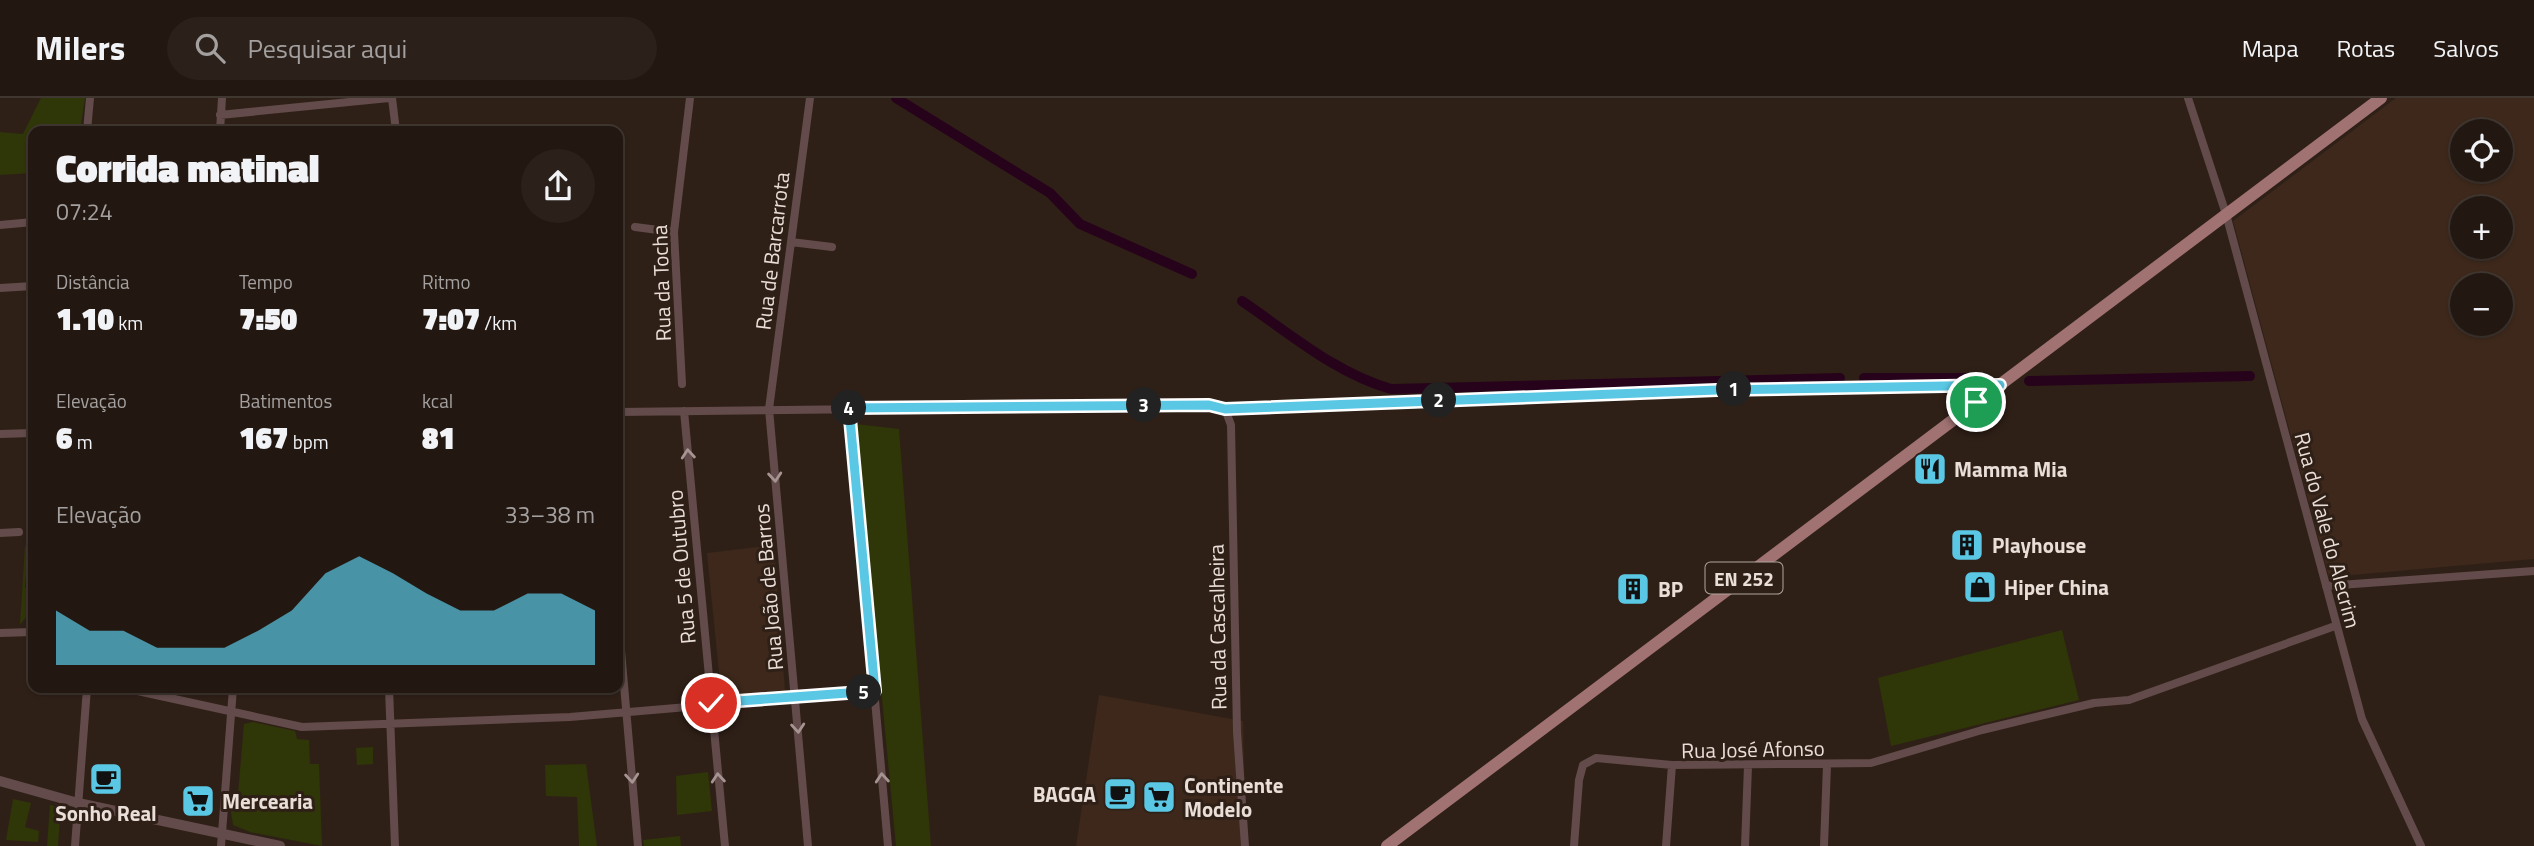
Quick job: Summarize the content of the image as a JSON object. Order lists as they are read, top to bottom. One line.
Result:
{"streets":{"main road":["EN 252"],"street":["Rua de Barcarrota","Rua da Tocha","Rua do Vale do Alecrim","Rua 5 de Outubro","Rua João de Barros","Rua da Cascalheira","Rua José Afonso"]},"crossings":[["Rua de Barcarrota","Rua João de Barros"],["Rua do Vale do Alecrim","EN 252"],["Rua do Vale do Alecrim","Rua José Afonso"]],"one_way":["Rua 5 de Outubro","Rua João de Barros"],"places":{"restaurant":["Mamma Mia"],"building":["Playhouse","BP"],"shop":["Hiper China"],"cafe":["Sonho Real","BAGGA"],"supermarket":["Continente Modelo","Mercearia"]},"page":{"header":"Milers","search":"Pesquisar aqui","nav":["Mapa","Rotas","Salvos"],"map_buttons":["+","−"],"heading":["Corrida matinal","07:24"],"stats":[["Distância","1.10 km"],["Tempo","7:50"],["Ritmo","7:07 /km"],["Elevação","6 m"],["Batimentos","167 bpm"],["kcal","81"]],"pins":["1","2","3","4","5"],"chart":["Elevação","33–38 m"]}}
